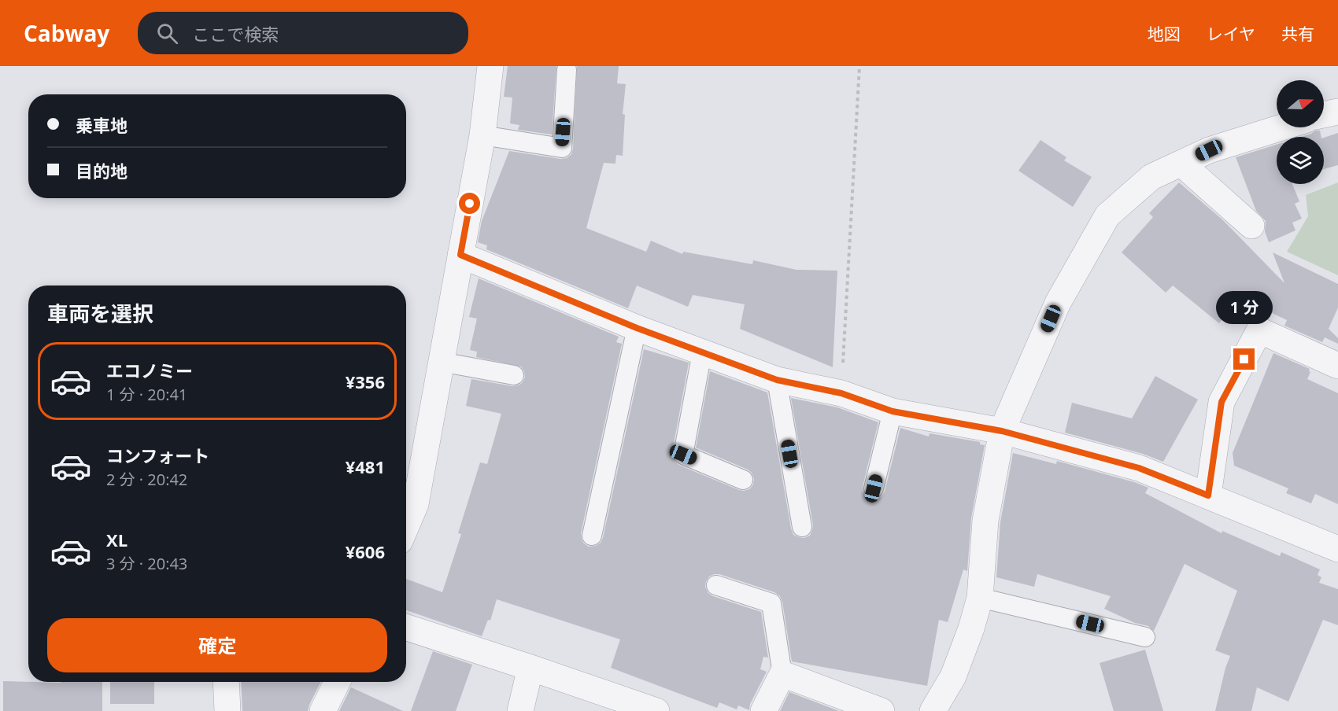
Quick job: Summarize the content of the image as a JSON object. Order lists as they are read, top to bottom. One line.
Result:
{"north":"right","page":{"header":"Cabway","search":"ここで検索","nav":["地図","レイヤ","共有"],"banner":["乗車地","目的地"],"heading":"車両を選択","bubble":"1 分","list":[{"name":"エコノミー","note":"1 分 · 20:41","value":"¥356"},{"name":"コンフォート","note":"2 分 · 20:42","value":"¥481"},{"name":"XL","note":"3 分 · 20:43","value":"¥606"}],"buttons":"確定"}}
